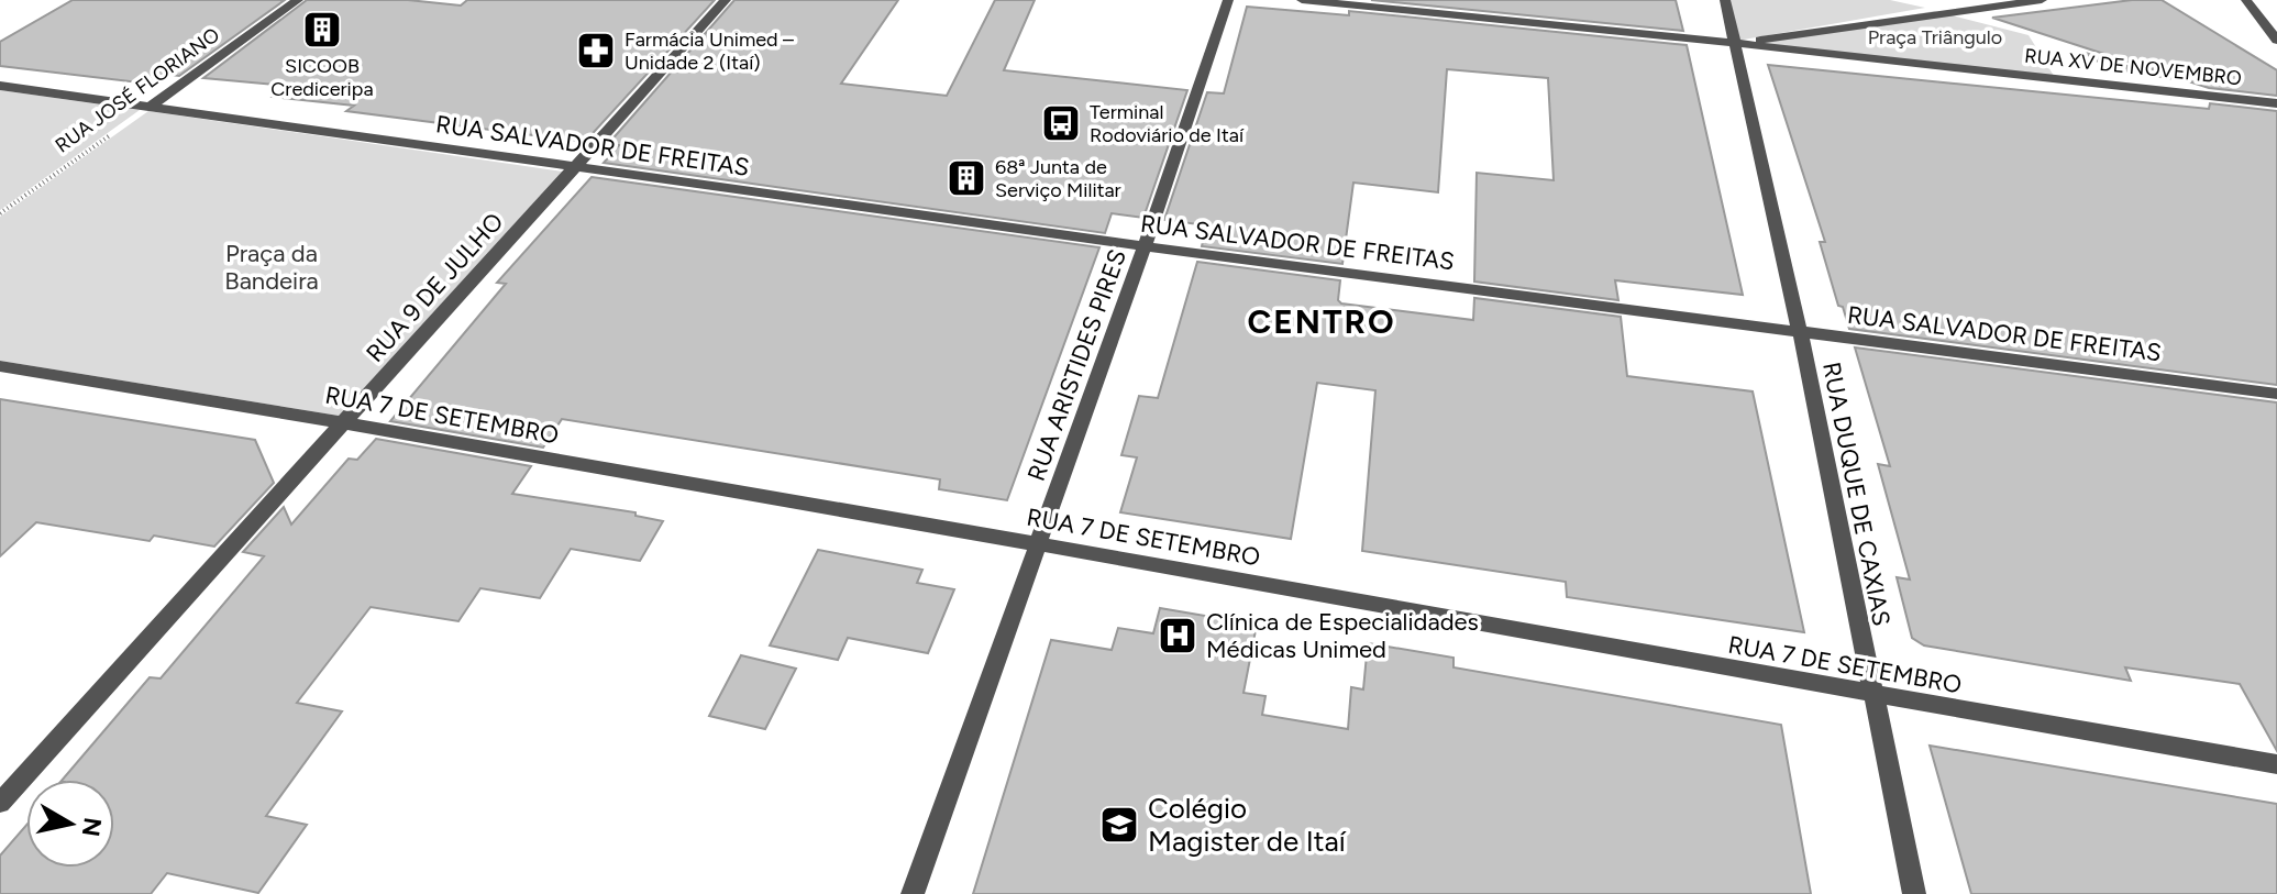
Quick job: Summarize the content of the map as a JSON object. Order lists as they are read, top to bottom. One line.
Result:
{"streets":{"street":["RUA XV DE NOVEMBRO","RUA JOSÉ FLORIANO","RUA SALVADOR DE FREITAS","RUA 9 DE JULHO","RUA ARISTIDES PIRES","RUA 7 DE SETEMBRO","RUA DUQUE DE CAXIAS"]},"crossings":[["RUA XV DE NOVEMBRO","RUA DUQUE DE CAXIAS"],["RUA JOSÉ FLORIANO","RUA SALVADOR DE FREITAS"],["RUA SALVADOR DE FREITAS","RUA 9 DE JULHO"],["RUA SALVADOR DE FREITAS","RUA ARISTIDES PIRES"],["RUA SALVADOR DE FREITAS","RUA DUQUE DE CAXIAS"],["RUA 9 DE JULHO","RUA 7 DE SETEMBRO"],["RUA ARISTIDES PIRES","RUA 7 DE SETEMBRO"],["RUA 7 DE SETEMBRO","RUA DUQUE DE CAXIAS"]],"districts":["CENTRO"],"parks":["Praça Triângulo","Praça da Bandeira"],"places":{"building":["SICOOB Crediceripa","68ª Junta de Serviço Militar"],"pharmacy":["Farmácia Unimed – Unidade 2 (Itaí)"],"bus stop":["Terminal Rodoviário de Itaí"],"hospital":["Clínica de Especialidades Médicas Unimed"],"school or university":["Colégio Magister de Itaí"]},"north":"right"}
